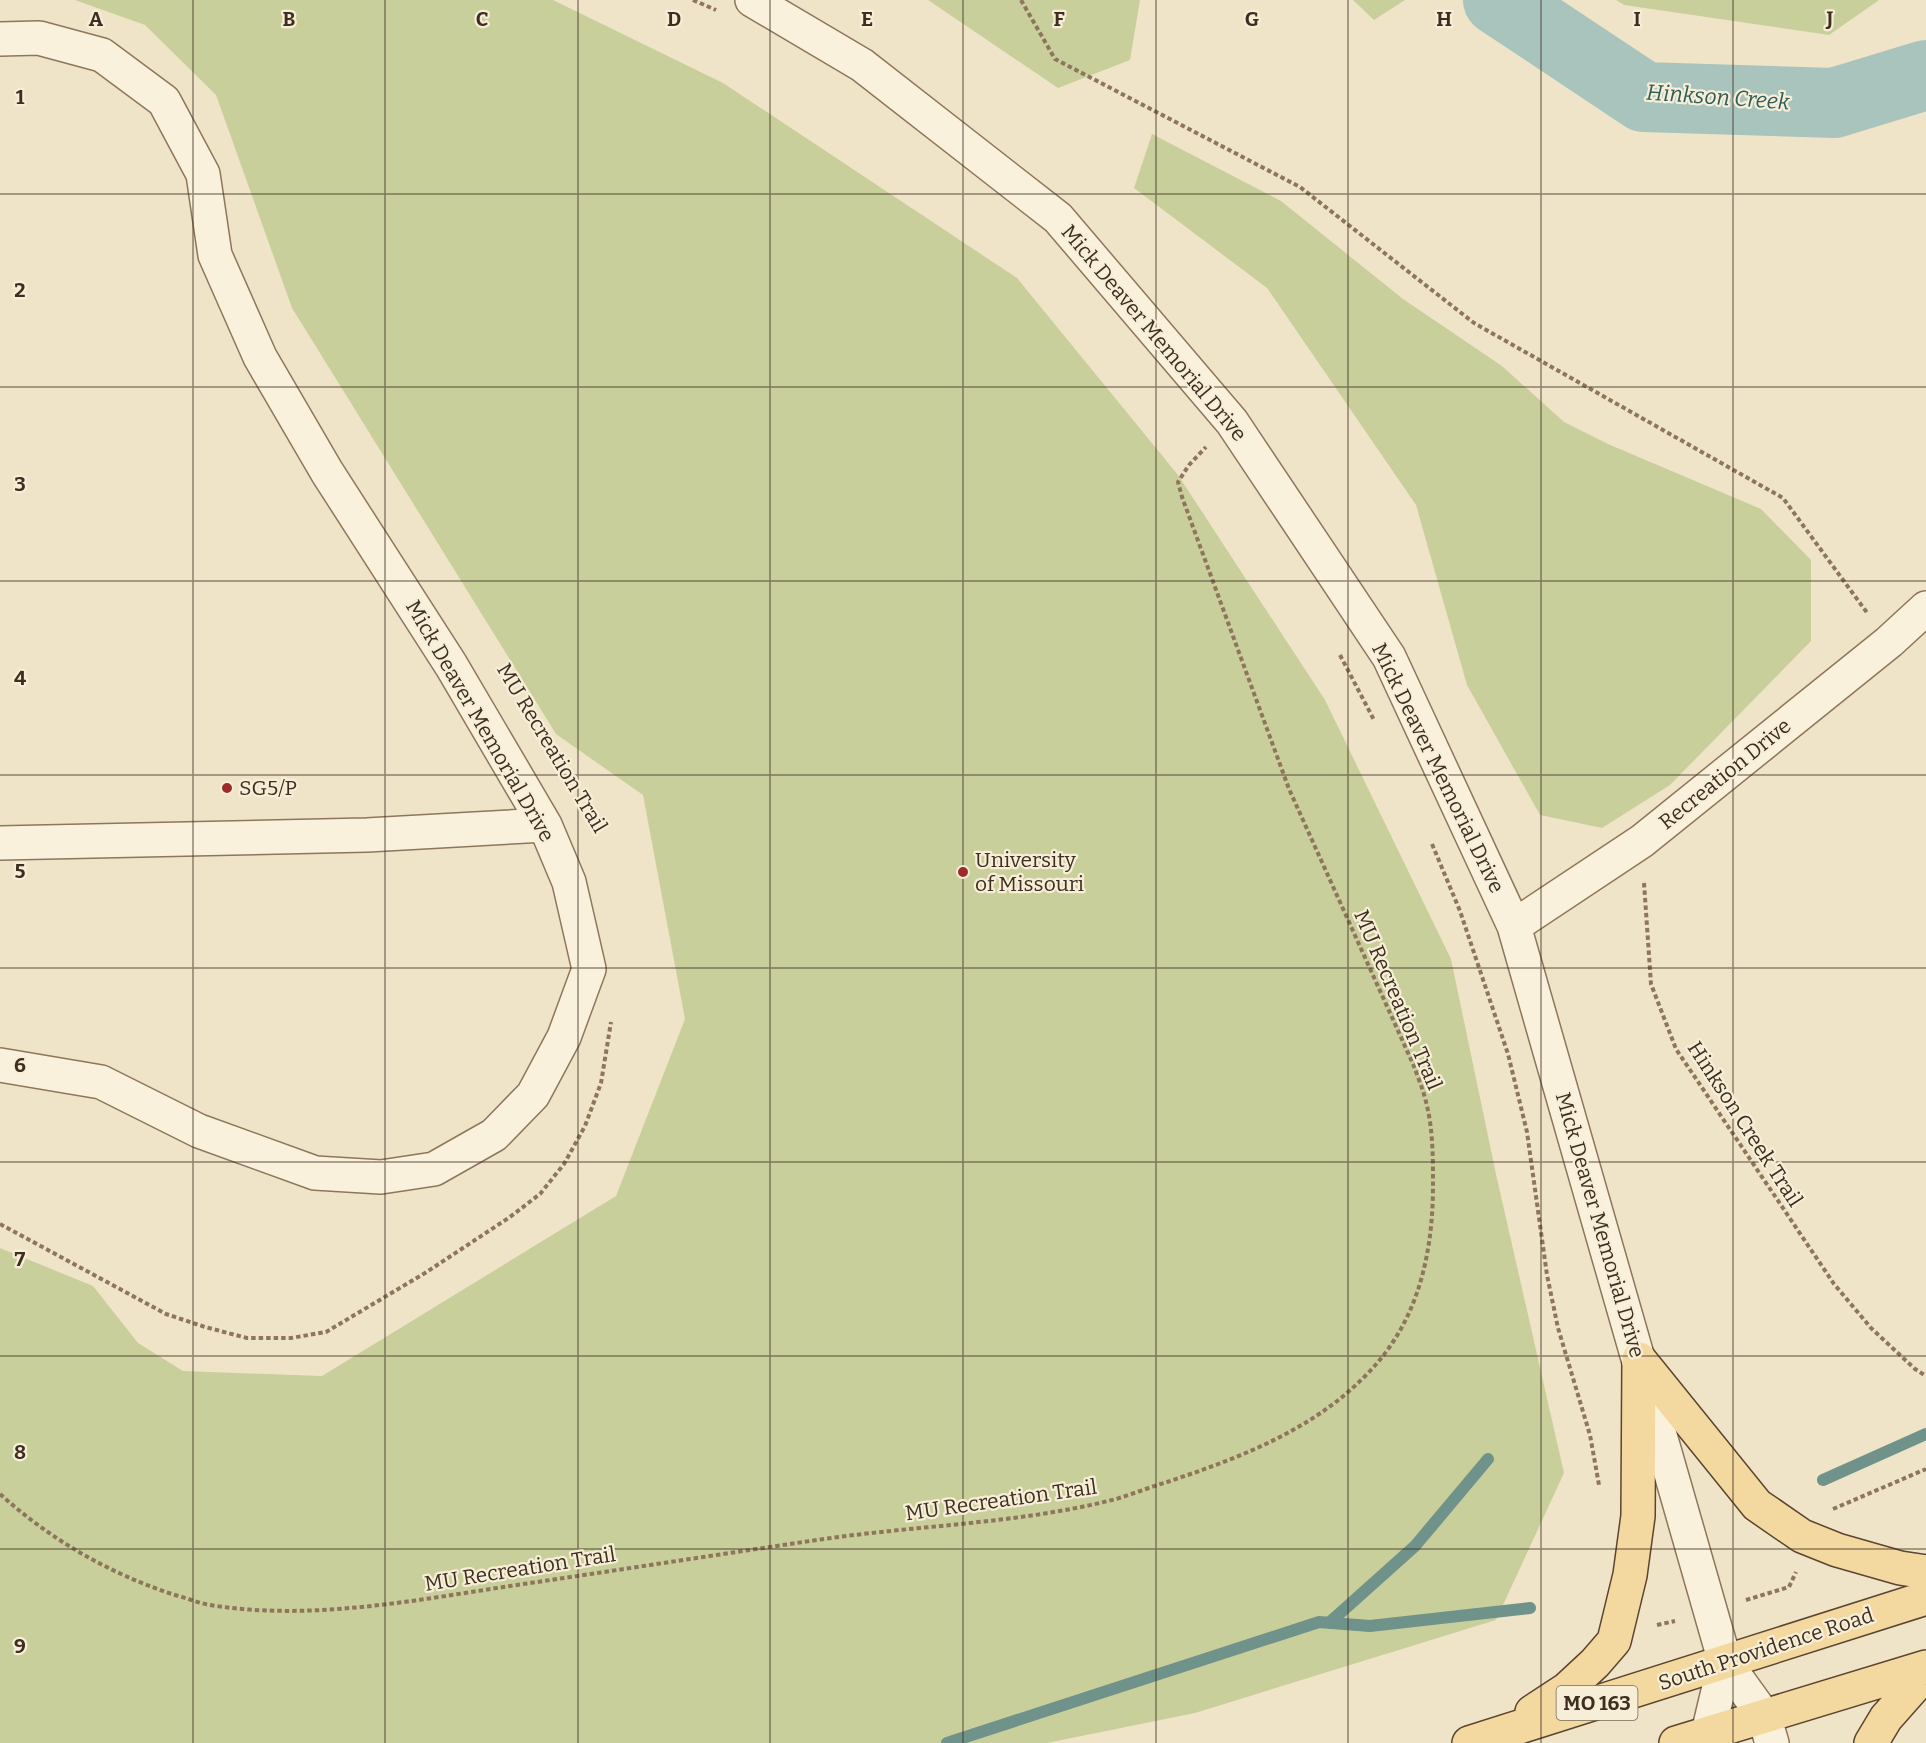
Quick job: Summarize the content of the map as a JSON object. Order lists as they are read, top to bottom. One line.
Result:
{"streets":{"main road":["South Providence Road","MO 163"],"street":["Mick Deaver Memorial Drive","Recreation Drive"],"path":["MU Recreation Trail","Hinkson Creek Trail"]},"crossings":[["Mick Deaver Memorial Drive","MU Recreation Trail"],["Mick Deaver Memorial Drive","Recreation Drive"],["Mick Deaver Memorial Drive","South Providence Road"],["Recreation Drive","Hinkson Creek Trail"]],"water":["Hinkson Creek"],"places":["SG5/P","University of Missouri"],"grid":{"columns":["A","B","C","D","E","F","G","H","I","J"],"rows":["1","2","3","4","5","6","7","8","9"]}}
